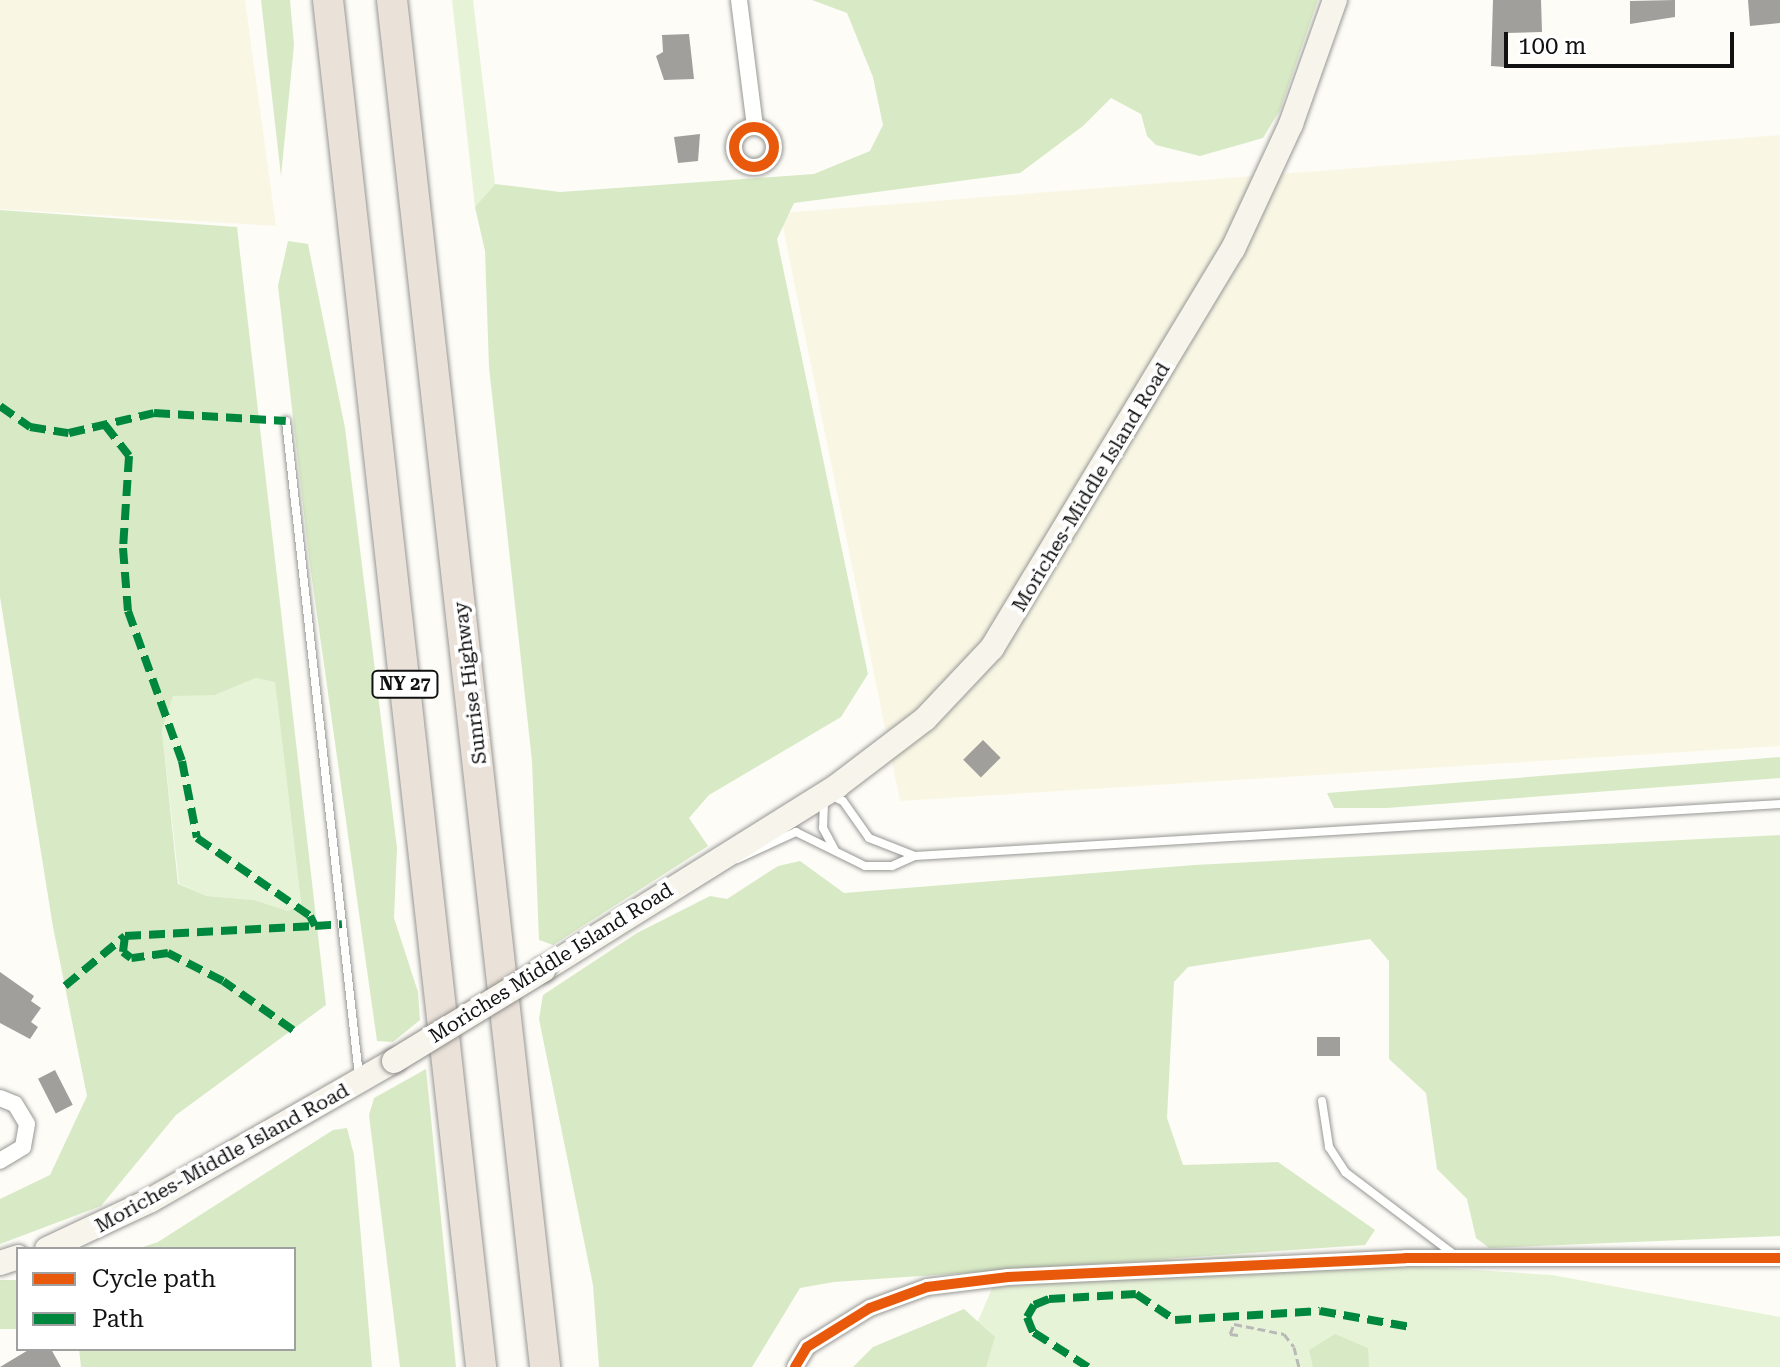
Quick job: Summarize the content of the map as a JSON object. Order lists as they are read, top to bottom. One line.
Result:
{"streets":{"highway":["Sunrise Highway","NY 27"],"main road":["Moriches-Middle Island Road","Moriches Middle Island Road"]},"crossings":[["Moriches-Middle Island Road","Moriches Middle Island Road"]],"legend":["Cycle path","Path"],"scale_bar":"100 m"}
